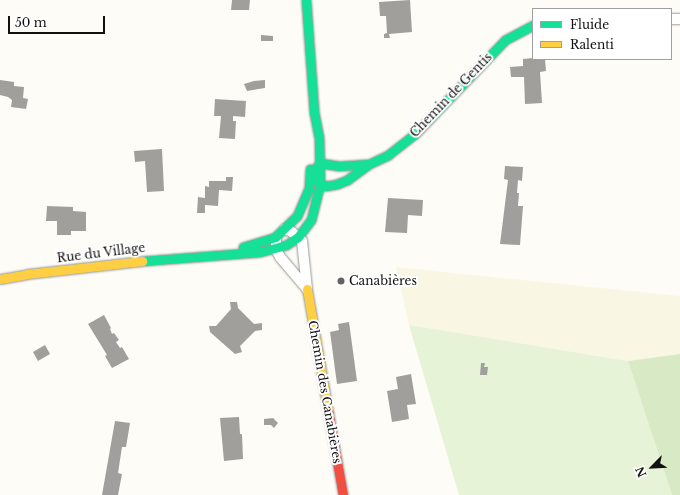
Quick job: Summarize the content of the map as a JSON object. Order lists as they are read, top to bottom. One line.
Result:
{"streets":{"street":["Chemin de Gentis","Rue du Village","Chemin des Canabières"]},"crossings":[["Chemin de Gentis","Rue du Village"],["Rue du Village","Chemin des Canabières"]],"places":["Canabières"],"legend":["Fluide","Ralenti"],"scale_bar":"50 m","north":"bottom left"}
